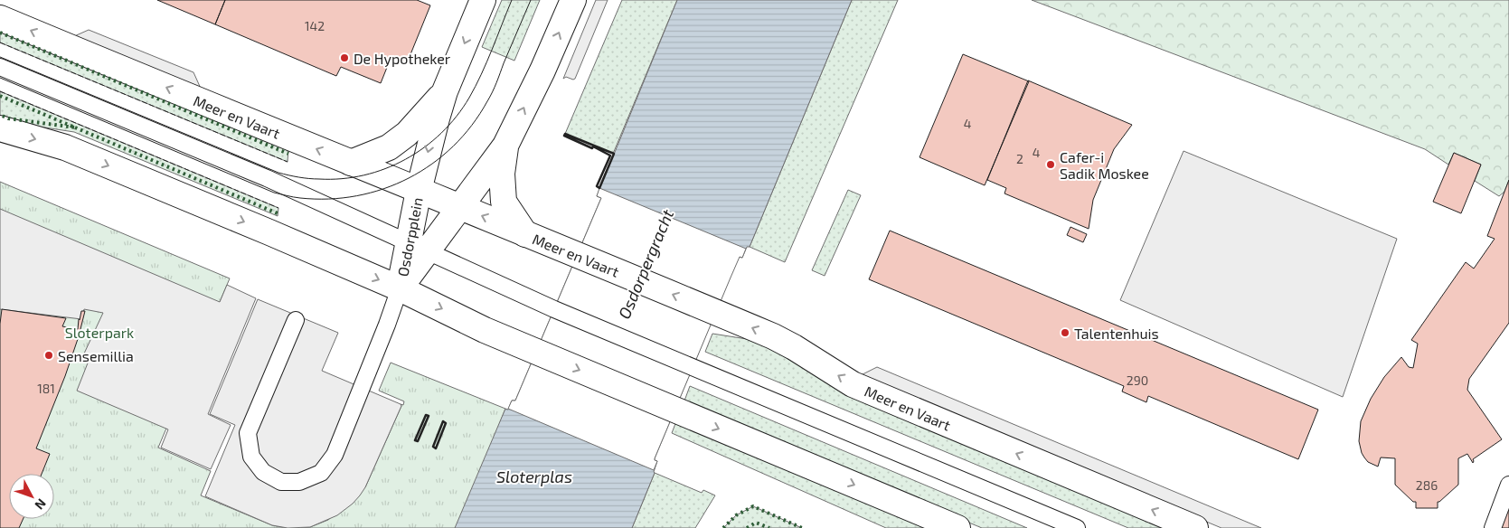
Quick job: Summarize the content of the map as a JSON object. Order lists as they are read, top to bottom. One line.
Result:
{"streets":{"main road":["Meer en Vaart","Osdorpplein"]},"crossings":[["Meer en Vaart","Osdorpplein"]],"water":["Osdorpergracht","Sloterplas"],"parks":["Sloterpark"],"places":["De Hypotheker","Cafer-i Sadik Moskee","Talentenhuis","Sensemillia"],"house_numbers":["142","4","4","2","290","181","286"],"north":"bottom right"}
